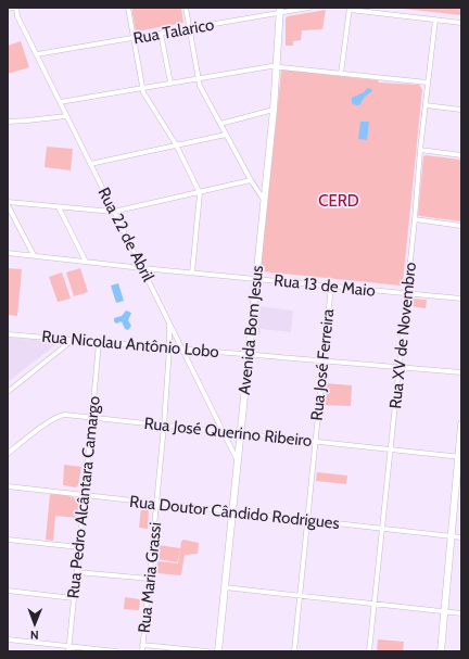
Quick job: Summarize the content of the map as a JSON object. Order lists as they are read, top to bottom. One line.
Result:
{"streets":{"street":["Rua Talarico","Rua 22 de Abril","Rua 13 de Maio","Avenida Bom Jesus","Rua XV de Novembro","Rua Nicolau Antônio Lobo","Rua José Ferreira","Rua José Querino Ribeiro","Rua Pedro Alcântara Camargo","Rua Doutor Cândido Rodrigues","Rua Maria Grassi"]},"crossings":[["Rua Talarico","Rua 22 de Abril"],["Rua Talarico","Avenida Bom Jesus"],["Rua 22 de Abril","Rua 13 de Maio"],["Rua 22 de Abril","Avenida Bom Jesus"],["Rua 22 de Abril","Rua Nicolau Antônio Lobo"],["Rua 22 de Abril","Rua José Querino Ribeiro"],["Rua 22 de Abril","Rua Maria Grassi"],["Rua 13 de Maio","Avenida Bom Jesus"],["Rua 13 de Maio","Rua XV de Novembro"],["Rua 13 de Maio","Rua José Ferreira"],["Avenida Bom Jesus","Rua Nicolau Antônio Lobo"],["Avenida Bom Jesus","Rua José Querino Ribeiro"],["Avenida Bom Jesus","Rua Doutor Cândido Rodrigues"],["Rua XV de Novembro","Rua Nicolau Antônio Lobo"],["Rua XV de Novembro","Rua José Querino Ribeiro"],["Rua XV de Novembro","Rua Doutor Cândido Rodrigues"],["Rua Nicolau Antônio Lobo","Rua José Ferreira"],["Rua Nicolau Antônio Lobo","Rua Pedro Alcântara Camargo"],["Rua Nicolau Antônio Lobo","Rua Maria Grassi"],["Rua José Ferreira","Rua José Querino Ribeiro"],["Rua José Ferreira","Rua Doutor Cândido Rodrigues"],["Rua José Querino Ribeiro","Rua Pedro Alcântara Camargo"],["Rua José Querino Ribeiro","Rua Maria Grassi"],["Rua Pedro Alcântara Camargo","Rua Doutor Cândido Rodrigues"],["Rua Doutor Cândido Rodrigues","Rua Maria Grassi"]],"parks":["CERD"],"north":"bottom"}
